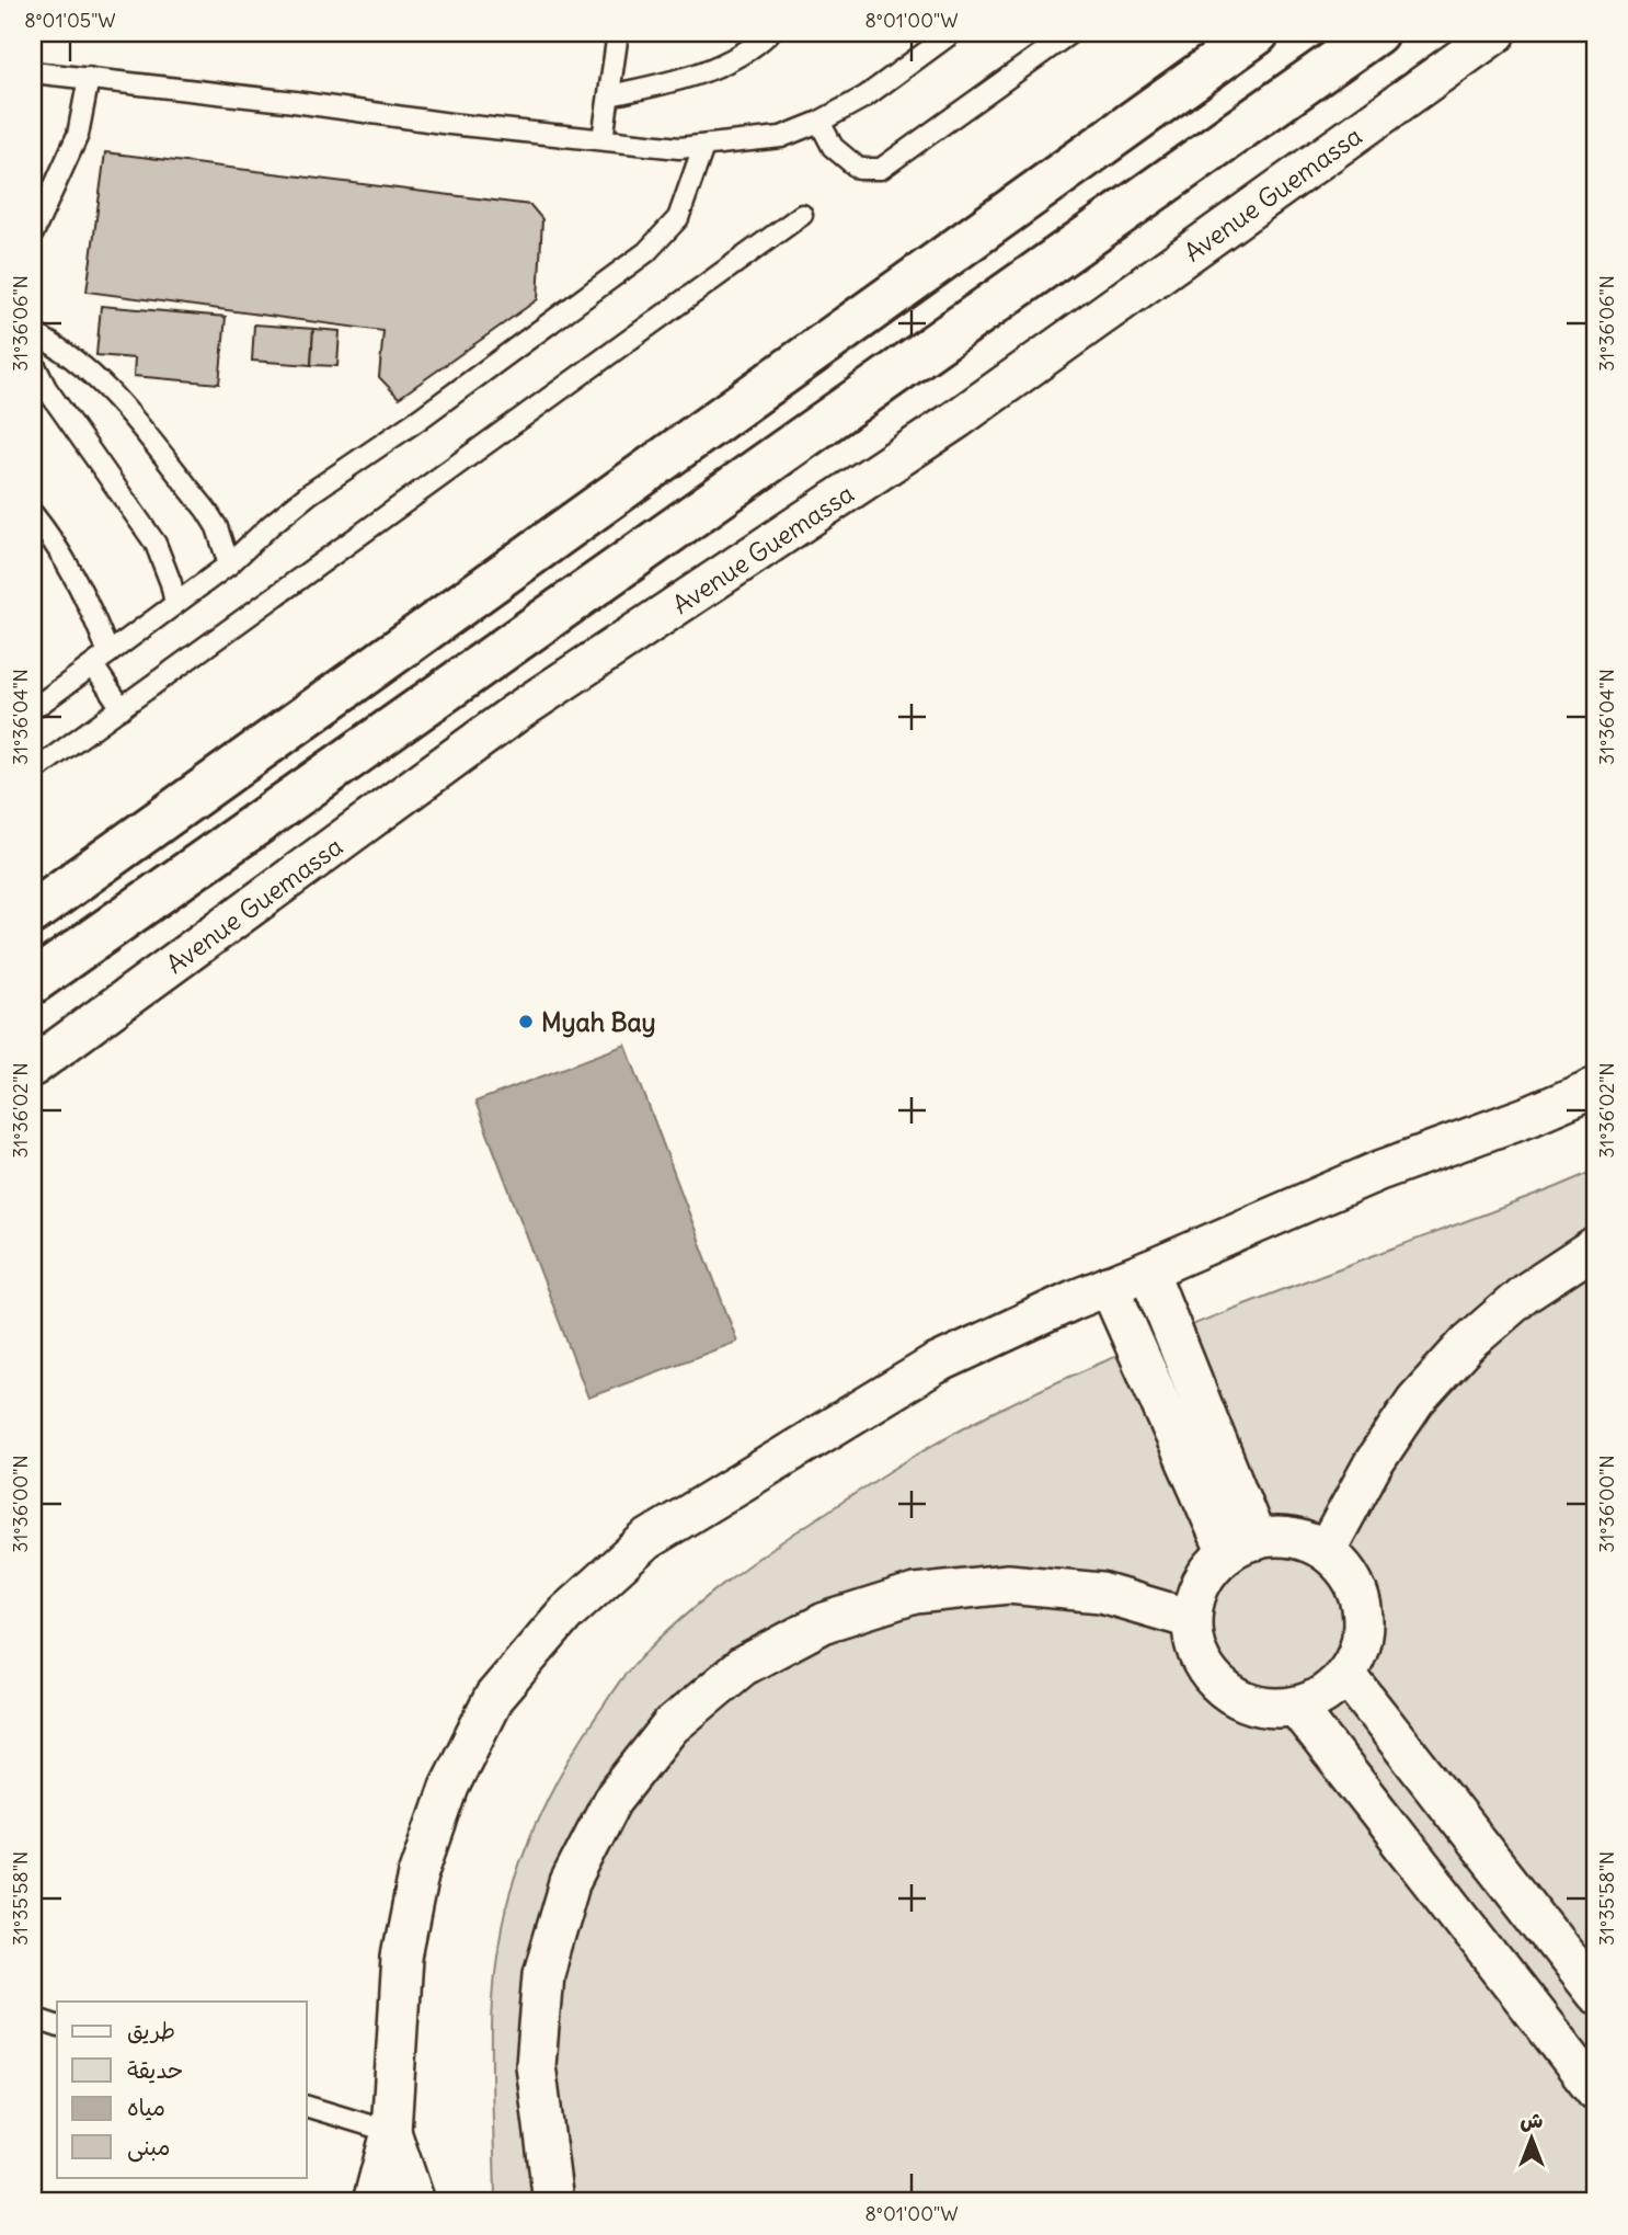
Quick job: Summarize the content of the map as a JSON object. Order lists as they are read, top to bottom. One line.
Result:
{"streets":{"street":["Avenue Guemassa"]},"places":["Myah Bay"],"legend":["طريق","حديقة","مياه","مبنى"],"north":"top","coordinates":["8°01'05\"W","8°01'00\"W","31°36'06\"N","31°36'04\"N","31°36'02\"N","31°36'00\"N","31°35'58\"N"]}
